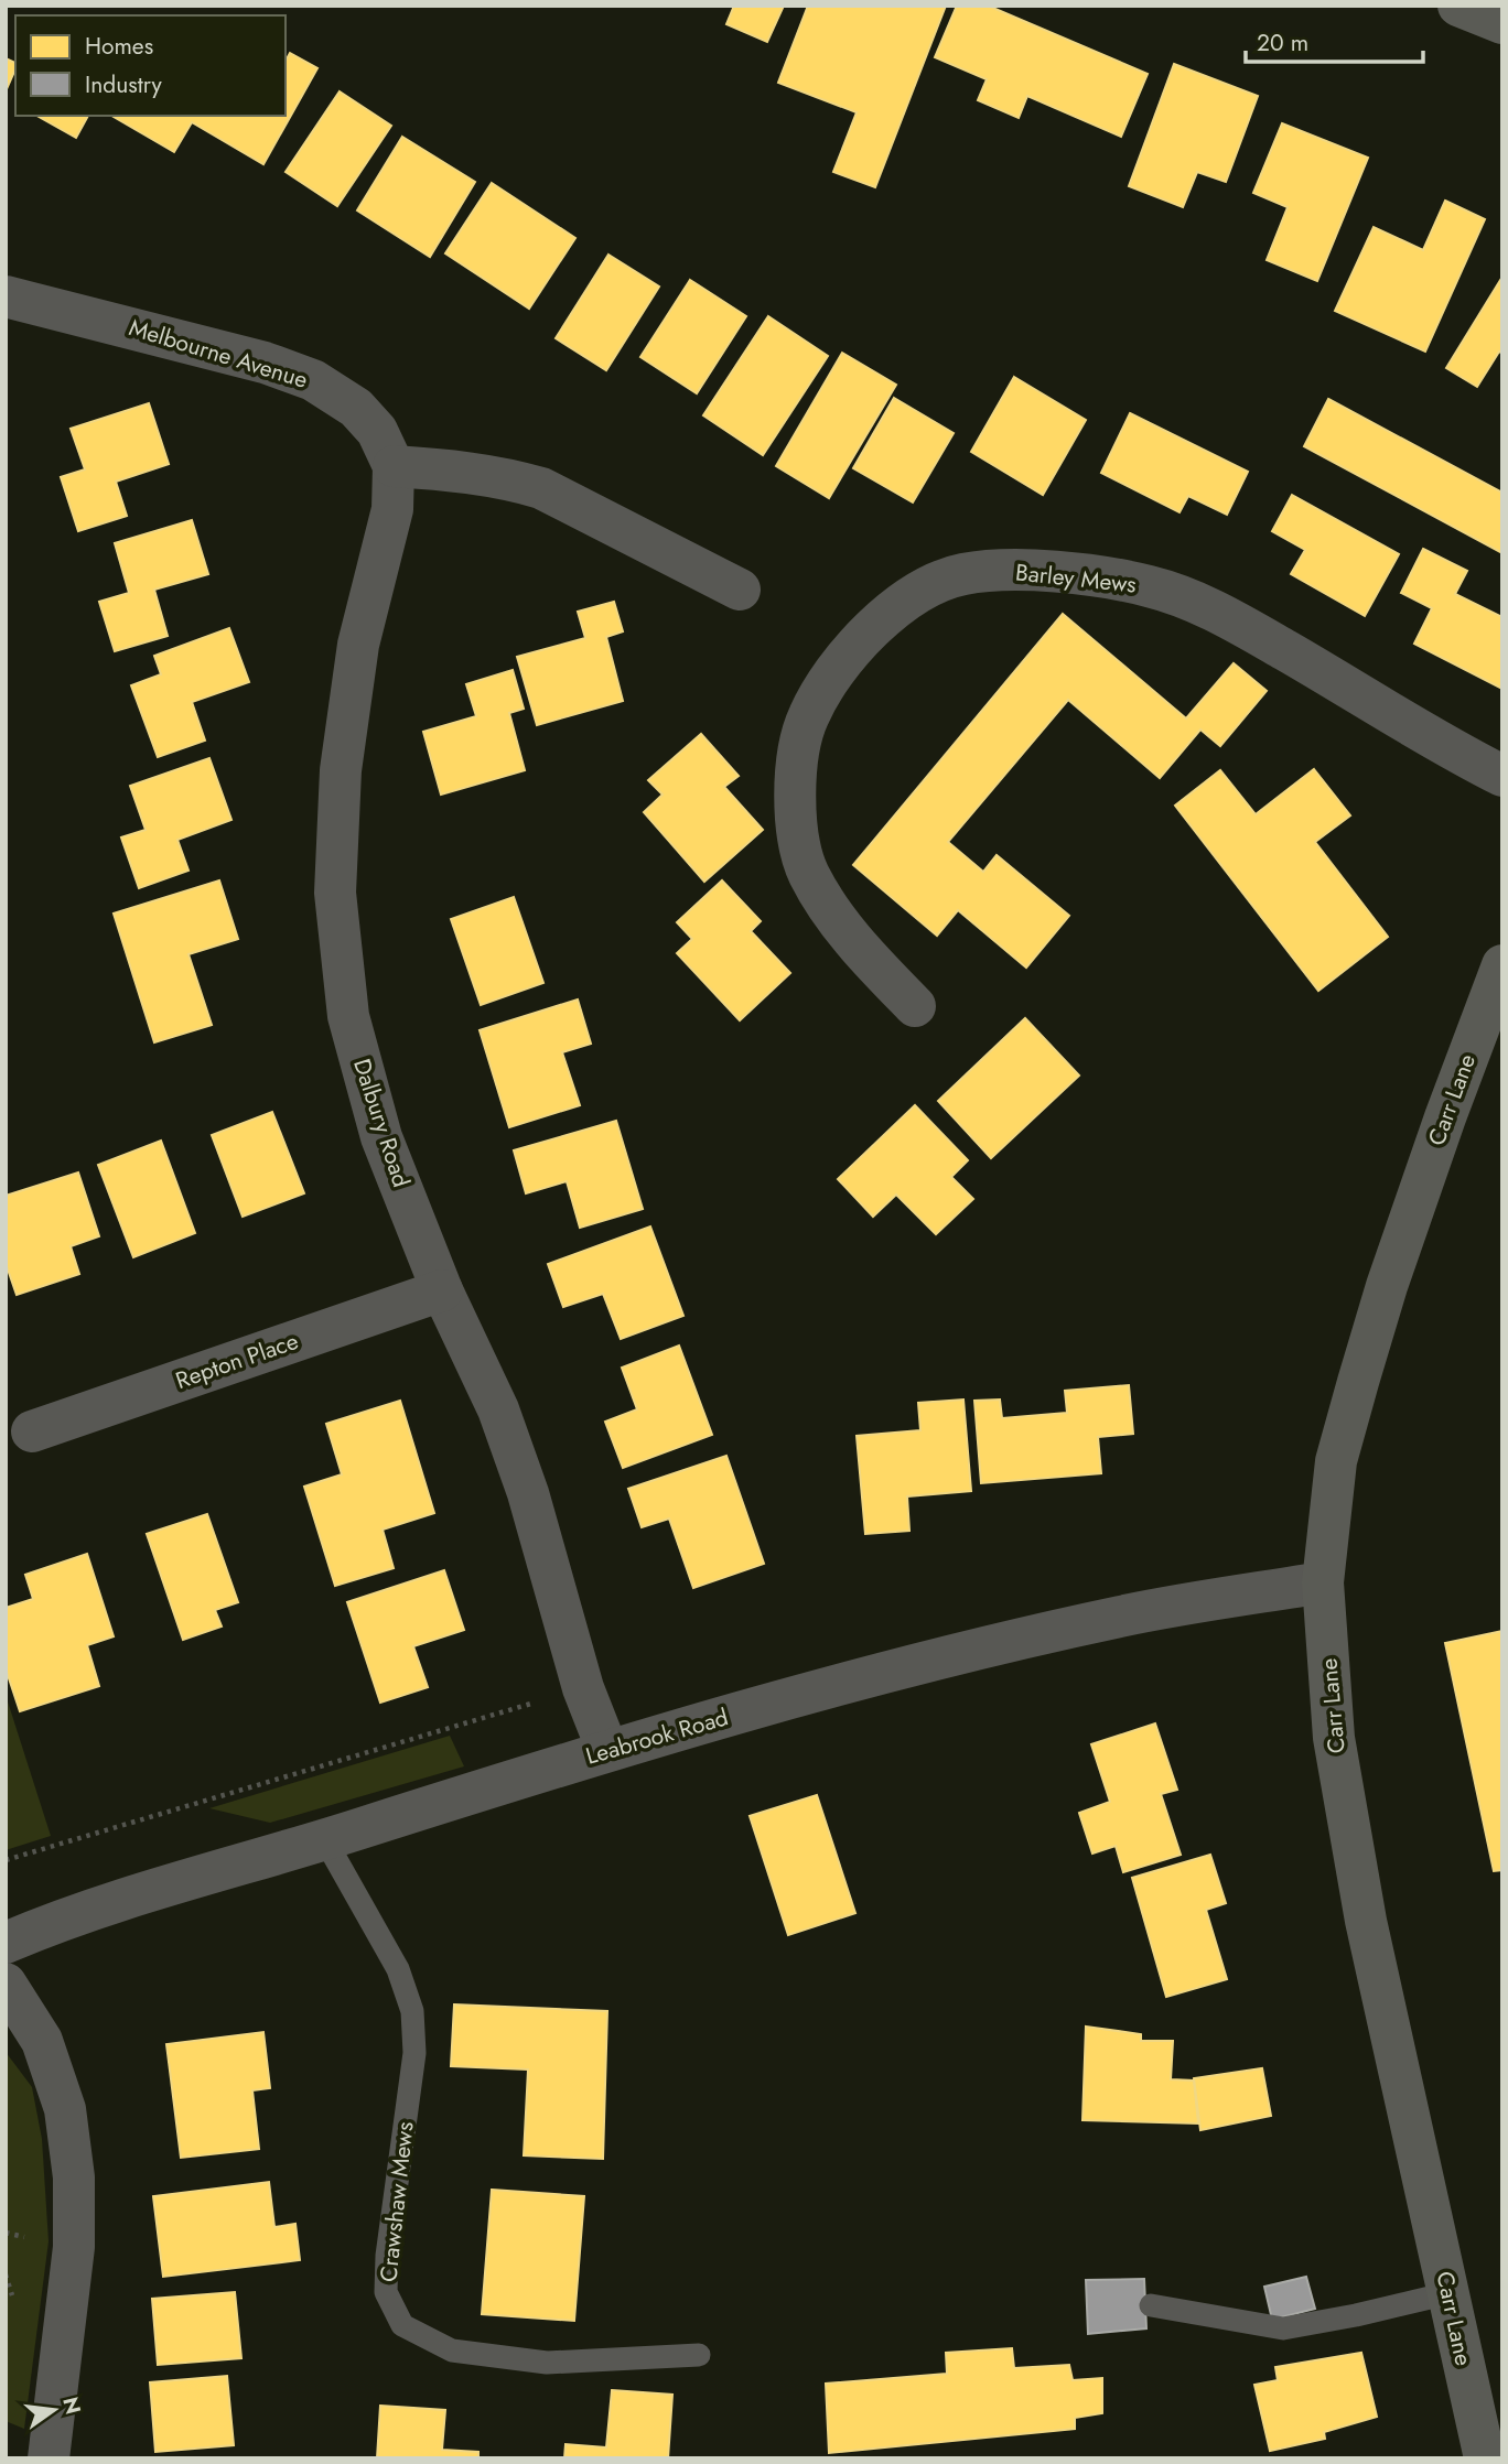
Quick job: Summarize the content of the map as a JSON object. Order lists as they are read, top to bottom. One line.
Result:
{"streets":{"main road":["Carr Lane"],"street":["Melbourne Avenue","Barley Mews","Dalbury Road","Repton Place","Leabrook Road"],"lane":["Crawshaw Mews"]},"crossings":[["Melbourne Avenue","Dalbury Road"],["Carr Lane","Leabrook Road"],["Dalbury Road","Repton Place"],["Dalbury Road","Leabrook Road"],["Leabrook Road","Crawshaw Mews"]],"legend":["Homes","Industry"],"scale_bar":"20 m","north":"right"}
